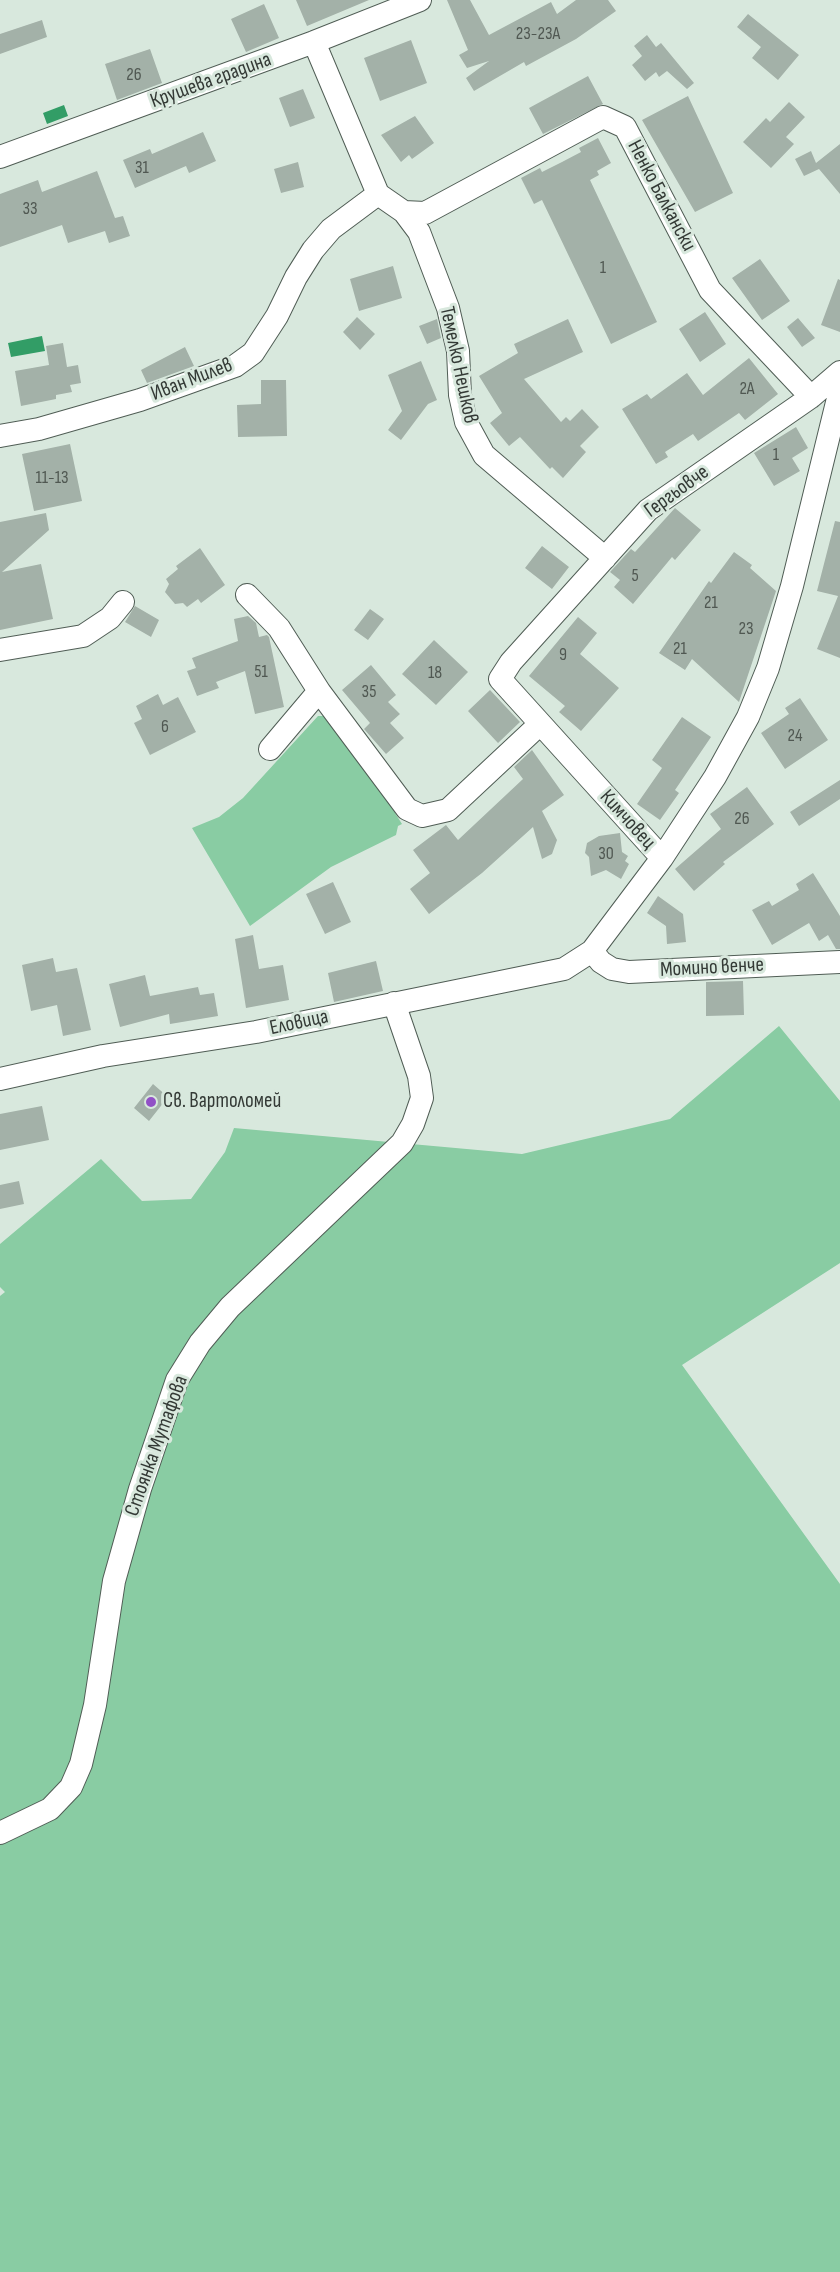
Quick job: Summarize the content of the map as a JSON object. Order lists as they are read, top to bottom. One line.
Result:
{"streets":{"street":["Крушева градина","Ненко Балкански","Темелко Нешков","Иван Милев","Гергьовче","Кимчовец","Момино венче","Еловица","Стоянка Мутафова"]},"crossings":[["Ненко Балкански","Темелко Нешков"],["Ненко Балкански","Гергьовче"],["Темелко Нешков","Иван Милев"],["Темелко Нешков","Гергьовче"],["Гергьовче","Кимчовец"],["Момино венче","Еловица"],["Еловица","Стоянка Мутафова"]],"places":["Св. Вартоломей"],"house_numbers":["23-23А","26","31","33","1","2А","1","11-13","5","21","23","21","9","51","18","35","6","24","26","30"]}
